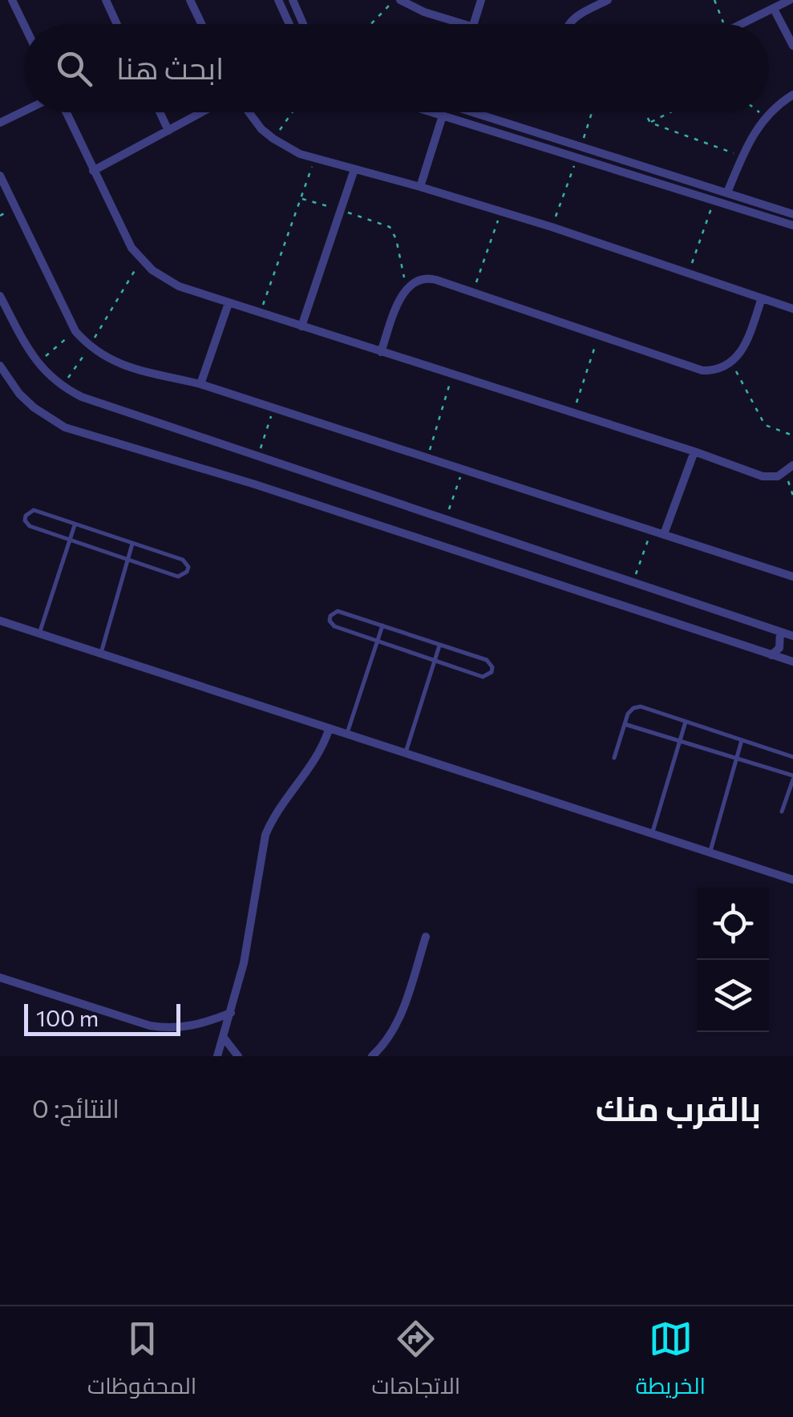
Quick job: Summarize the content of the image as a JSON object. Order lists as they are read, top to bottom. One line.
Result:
{"scale_bar":"100 m","page":{"search":"ابحث هنا","scale":"100 m","heading":["بالقرب منك","النتائج: 0"],"nav":["الخريطة","الاتجاهات","المحفوظات"]}}
